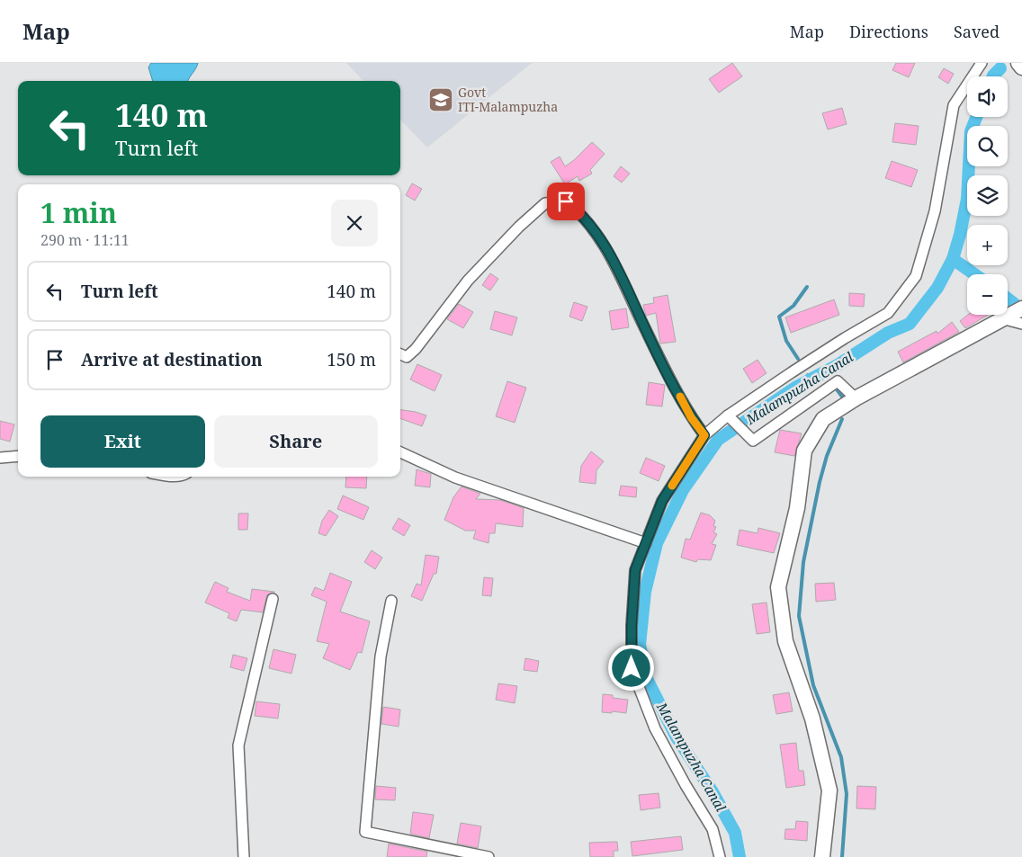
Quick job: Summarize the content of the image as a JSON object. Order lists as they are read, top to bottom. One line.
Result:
{"water":["Malampuzha Canal"],"places":{"school or university":["Govt ITI-Malampuzha"]},"page":{"header":"Map","nav":["Map","Directions","Saved"],"map_buttons":["+","−"],"turn":["140 m","Turn left"],"heading":["1 min","290 m · 11:11"],"list":[{"name":"Turn left","value":"140 m"},{"name":"Arrive at destination","value":"150 m"}],"buttons":["Exit","Share"]}}
